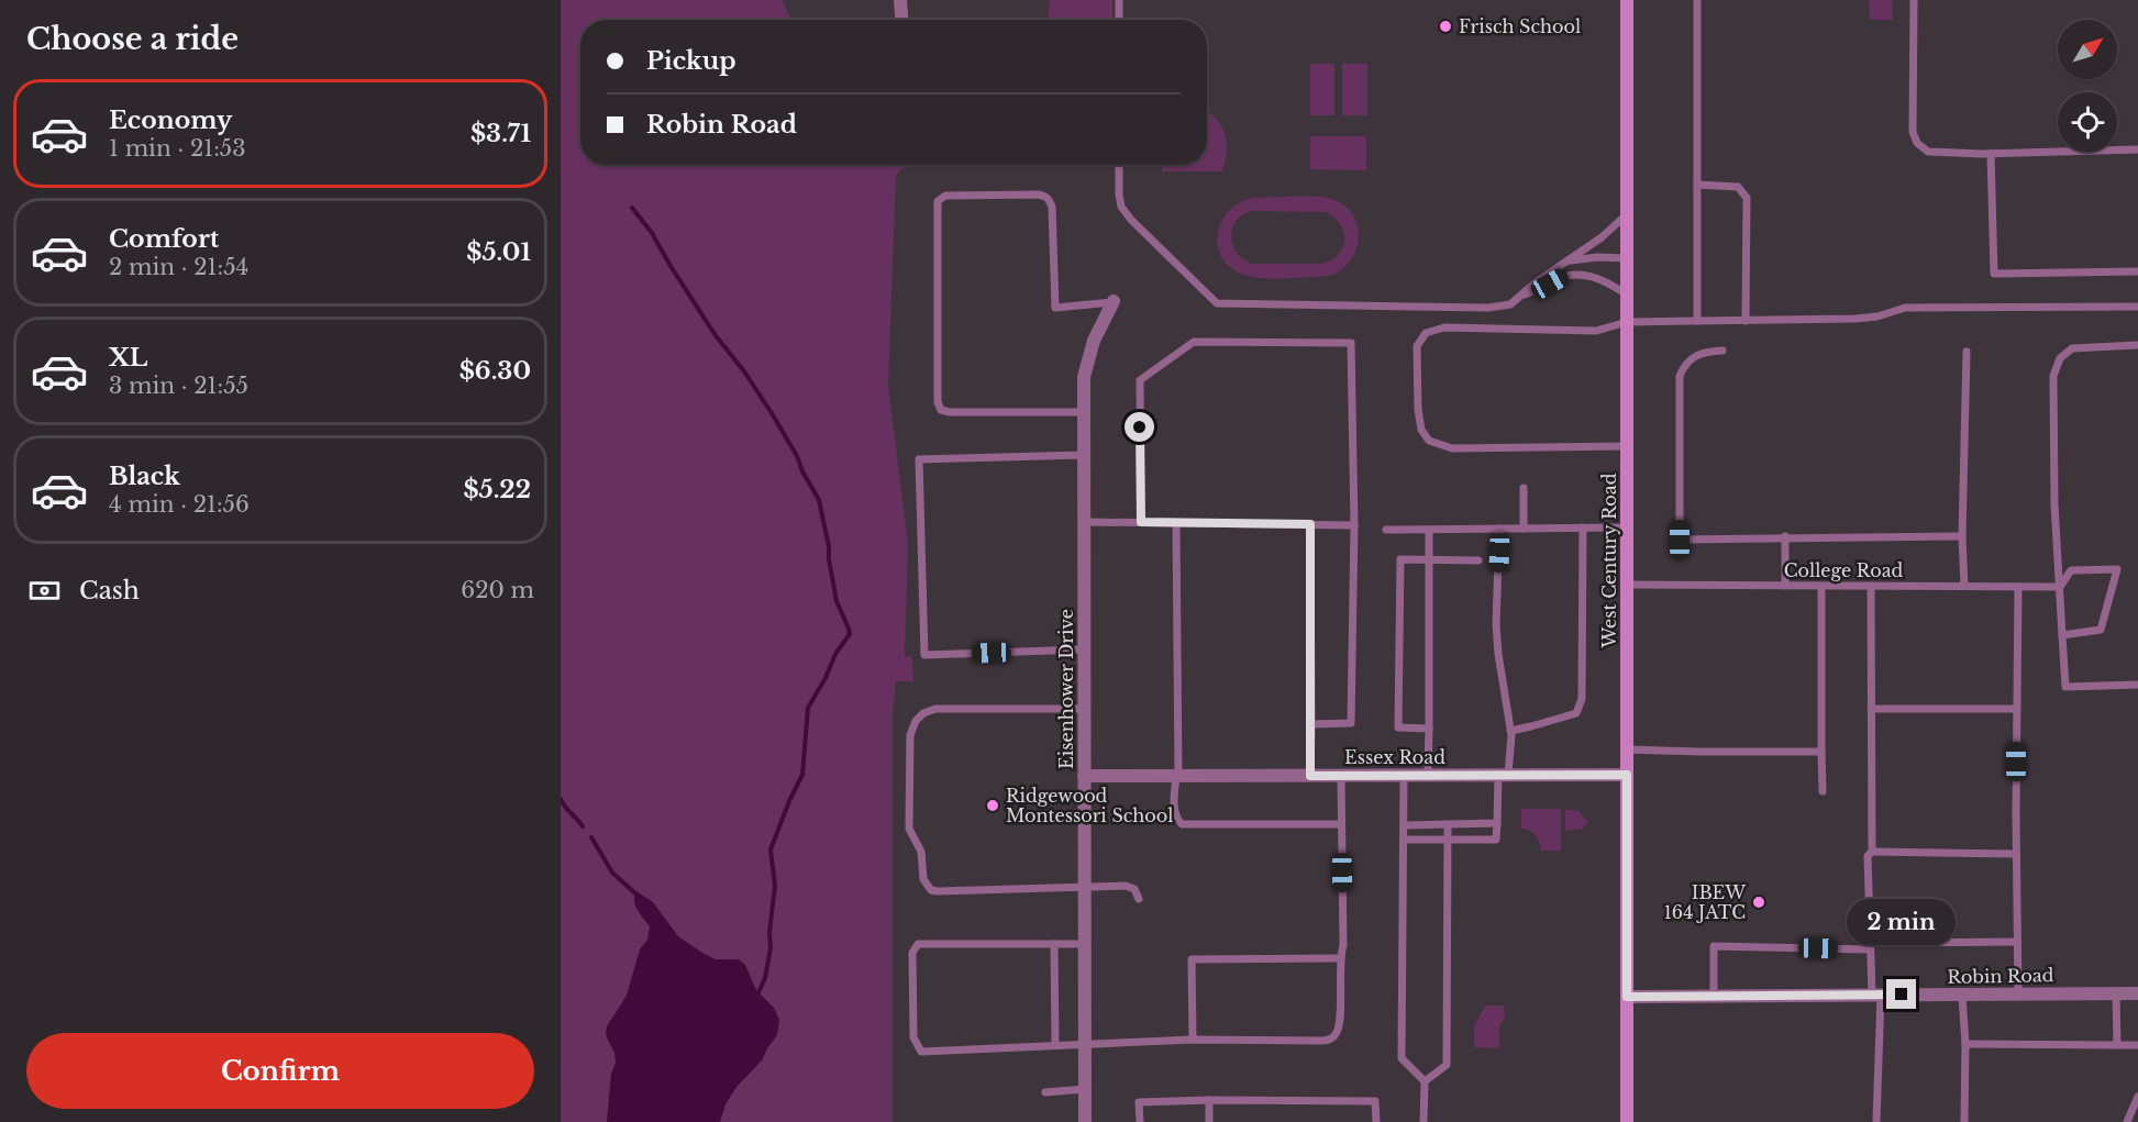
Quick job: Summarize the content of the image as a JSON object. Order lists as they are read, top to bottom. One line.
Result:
{"streets":{"main road":["West Century Road"],"street":["Eisenhower Drive","Essex Road","Robin Road"],"lane":["College Road"]},"crossings":[["West Century Road","College Road"],["West Century Road","Essex Road"],["West Century Road","Robin Road"],["Eisenhower Drive","Essex Road"]],"places":["Frisch School","Ridgewood Montessori School","IBEW 164 JATC"],"north":"top right","page":{"heading":"Choose a ride","banner":["Pickup","Robin Road"],"list":[{"name":"Economy","note":"1 min · 21:53","value":"$3.71"},{"name":"Comfort","note":"2 min · 21:54","value":"$5.01"},{"name":"XL","note":"3 min · 21:55","value":"$6.30"},{"name":"Black","note":"4 min · 21:56","value":"$5.22"}],"pay":["Cash","620 m"],"bubble":"2 min","buttons":"Confirm"}}
